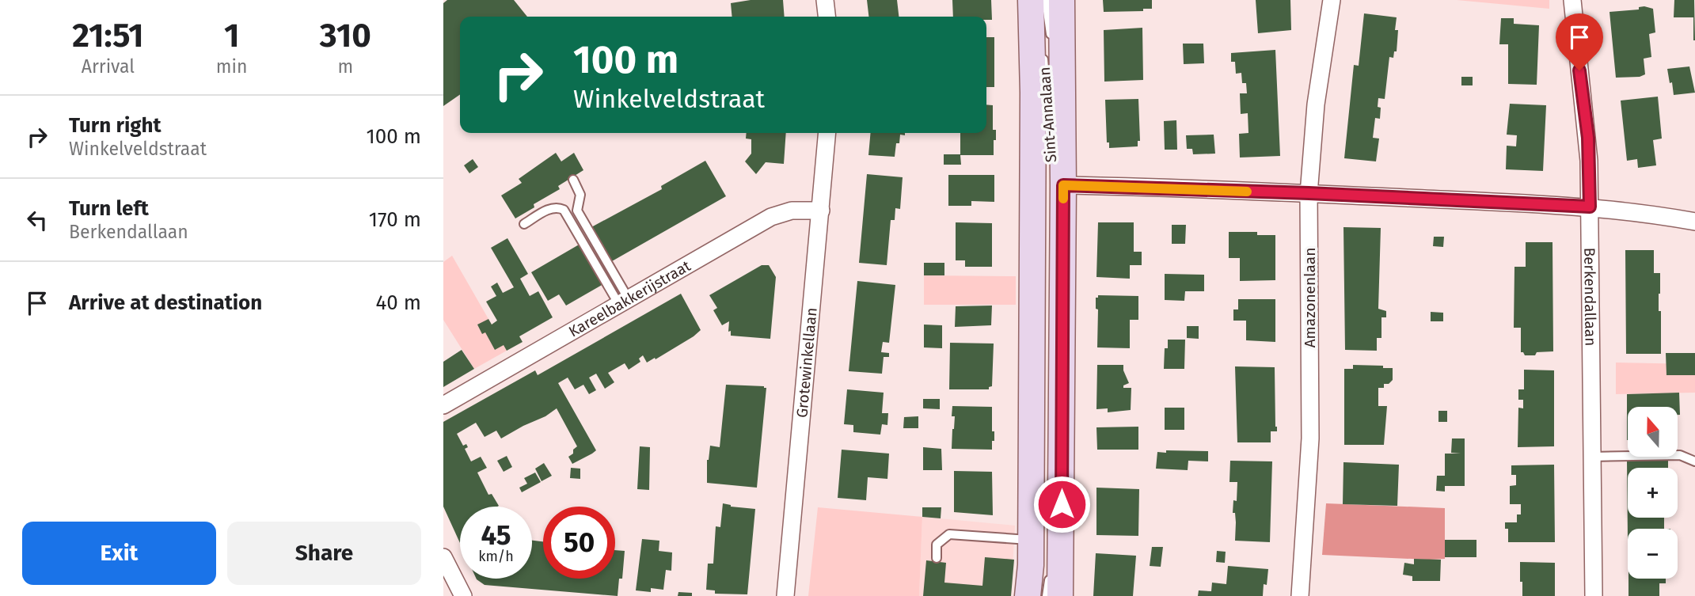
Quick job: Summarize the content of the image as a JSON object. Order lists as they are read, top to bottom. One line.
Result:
{"streets":{"main road":["Sint-Annalaan"],"street":["Amazonenlaan","Berkendallaan","Kareelbakkerijstraat","Grotewinkellaan"]},"crossings":[["Kareelbakkerijstraat","Grotewinkellaan"]],"north":"top","page":{"eta":["21:51","Arrival","1","min","310","m"],"turn":["100 m","Winkelveldstraat"],"list":[{"name":"Turn right","note":"Winkelveldstraat","value":"100 m"},{"name":"Turn left","note":"Berkendallaan","value":"170 m"},{"name":"Arrive at destination","value":"40 m"}],"map_buttons":["+","−"],"speed":"45 km/h","limit":"50","buttons":["Exit","Share"]}}
